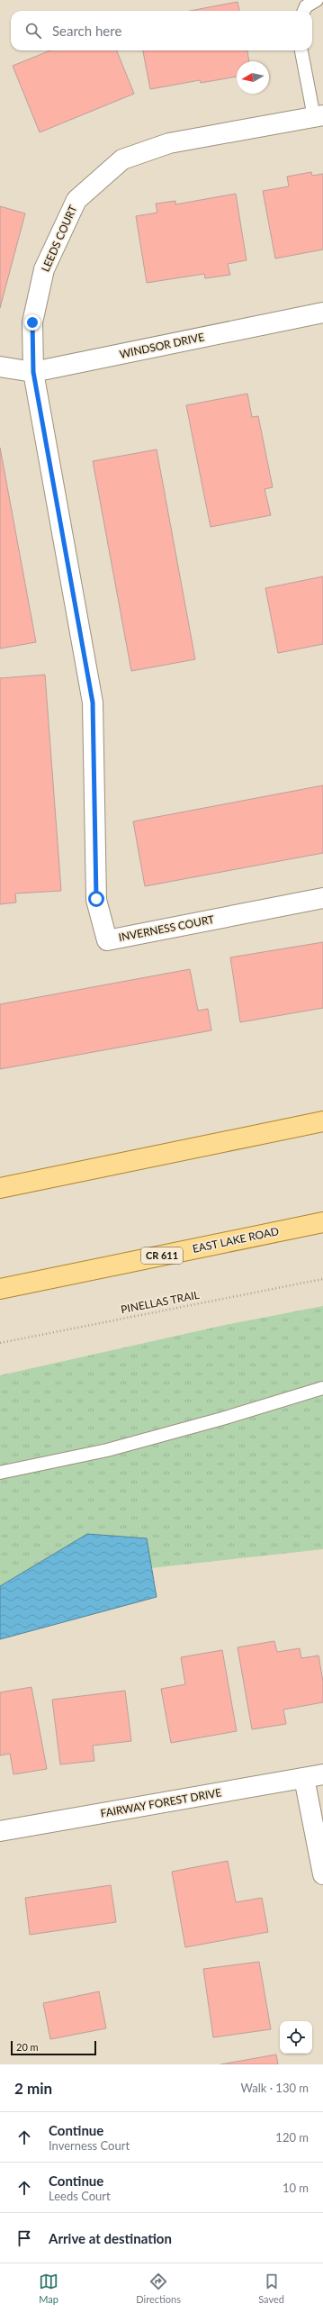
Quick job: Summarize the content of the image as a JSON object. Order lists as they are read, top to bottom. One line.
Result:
{"streets":{"main road":["EAST LAKE ROAD","CR 611"],"street":["LEEDS COURT","WINDSOR DRIVE","INVERNESS COURT","FAIRWAY FOREST DRIVE"],"path":["PINELLAS TRAIL"]},"crossings":[["LEEDS COURT","WINDSOR DRIVE"],["LEEDS COURT","INVERNESS COURT"],["WINDSOR DRIVE","INVERNESS COURT"]],"scale_bar":"20 m","north":"left","page":{"search":"Search here","scale":"20 m","heading":["2 min","Walk · 130 m"],"list":[["Continue","Inverness Court","120 m"],["Continue","Leeds Court","10 m"],"Arrive at destination"],"nav":["Map","Directions","Saved"]}}
